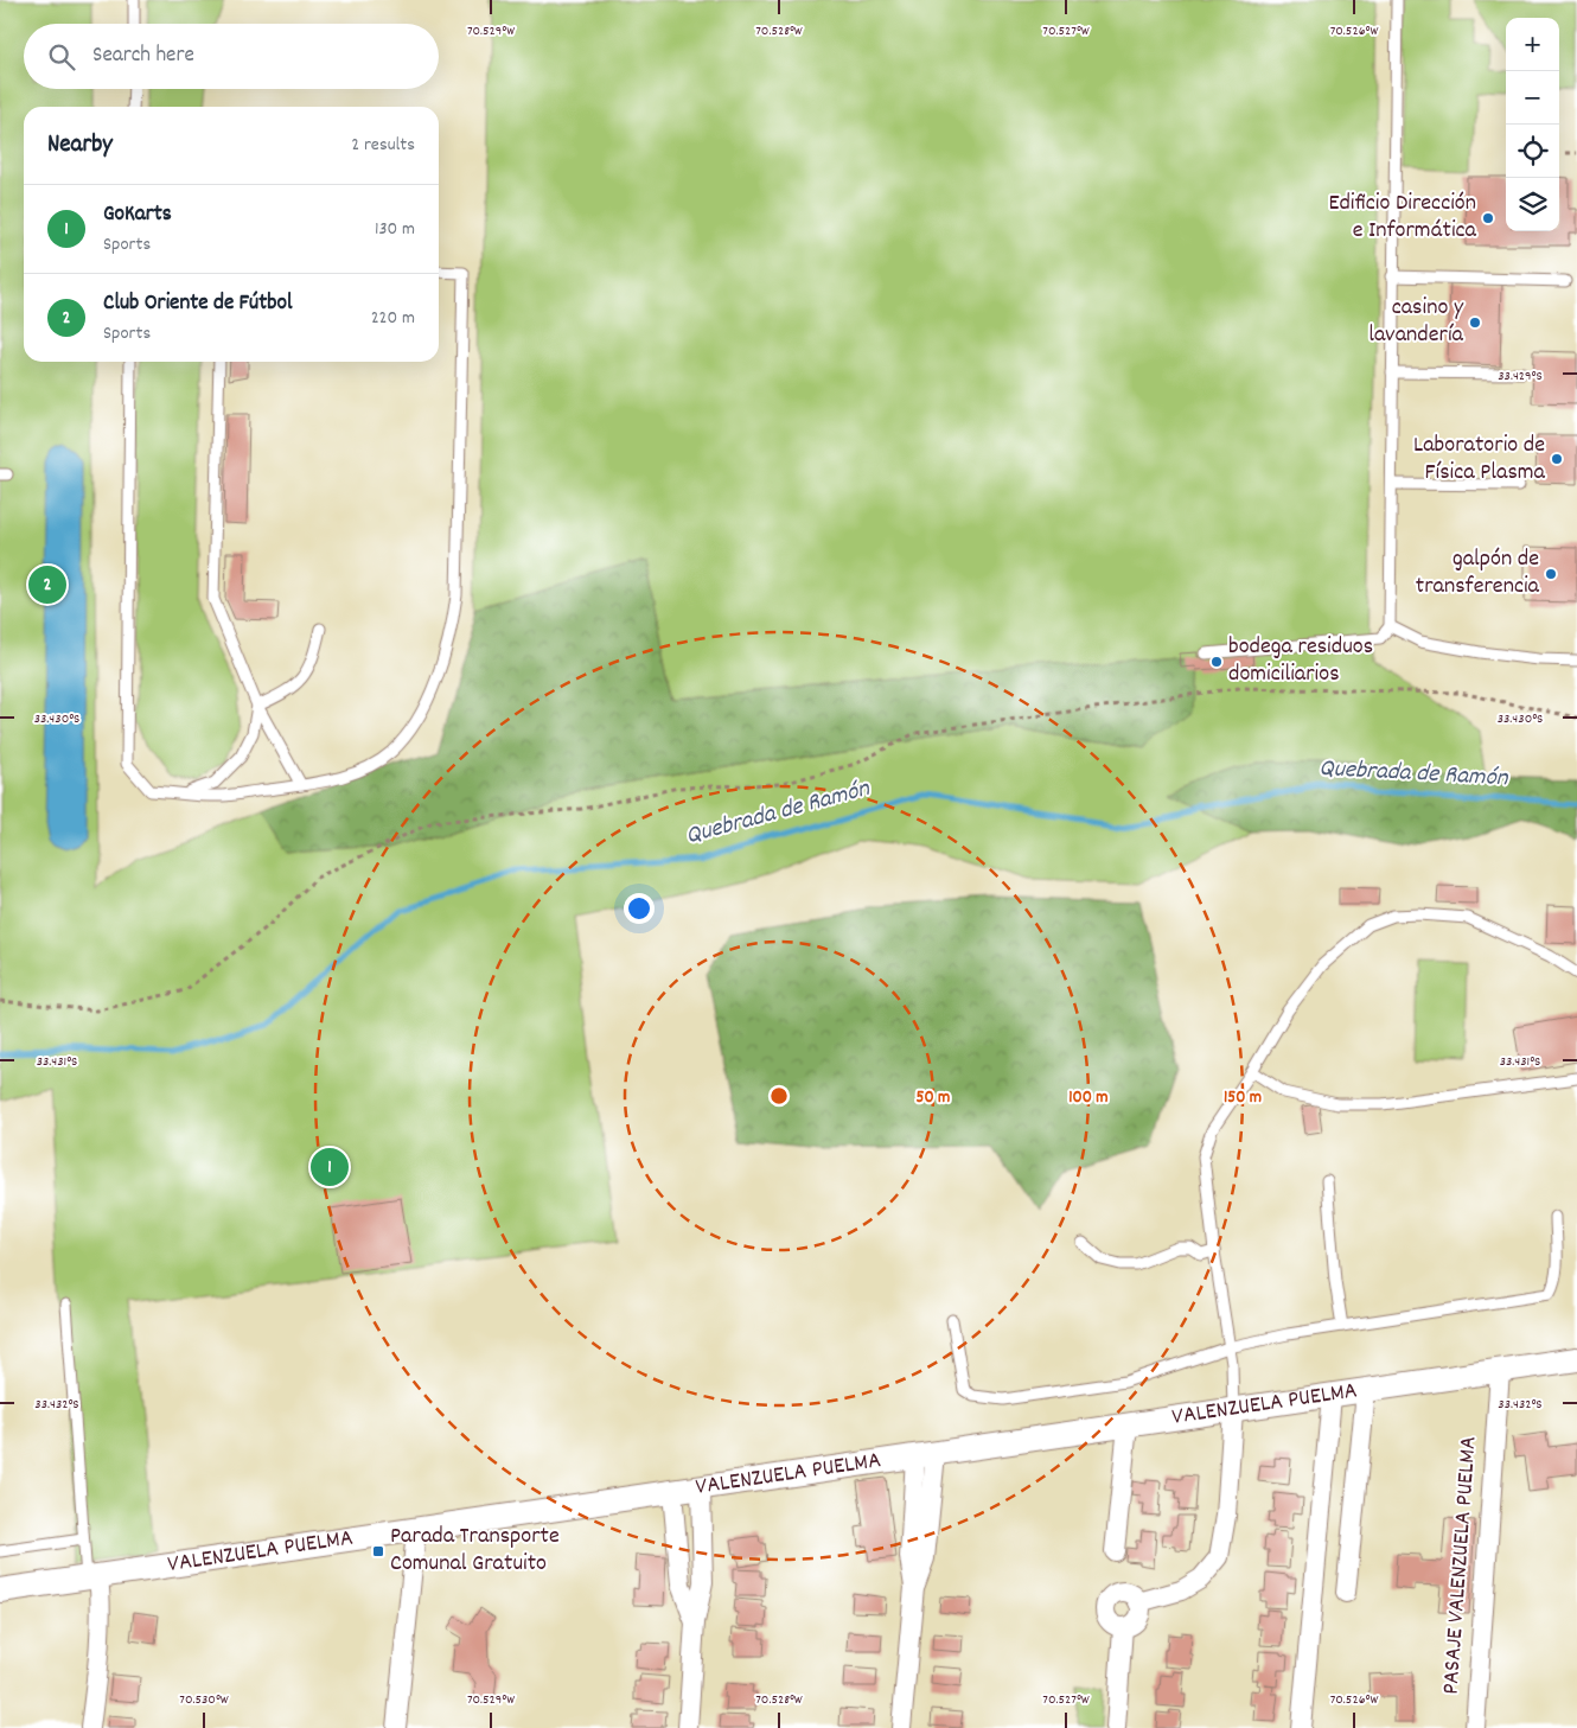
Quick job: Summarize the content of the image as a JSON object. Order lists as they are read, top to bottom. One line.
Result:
{"streets":{"street":["VALENZUELA PUELMA","PASAJE VALENZUELA PUELMA"]},"crossings":[["VALENZUELA PUELMA","PASAJE VALENZUELA PUELMA"]],"water":["Quebrada de Ramón"],"places":{"other":["Edificio Dirección e Informática","casino y lavandería","Laboratorio de Física Plasma","galpón de transferencia","bodega residuos domiciliarios"],"transit":["Parada Transporte Comunal Gratuito"]},"page":{"map_buttons":["+","−"],"search":"Search here","heading":["Nearby","2 results"],"list":[{"mark":"1","name":"GoKarts","note":"Sports","value":"130 m"},{"mark":"2","name":"Club Oriente de Fútbol","note":"Sports","value":"220 m"}],"pins":["2","1"]},"coordinates":["70.529°W","70.528°W","70.527°W","70.526°W","33.429°S","33.430°S","33.431°S","33.432°S","70.530°W"],"rings":["50 m","100 m","150 m"]}
